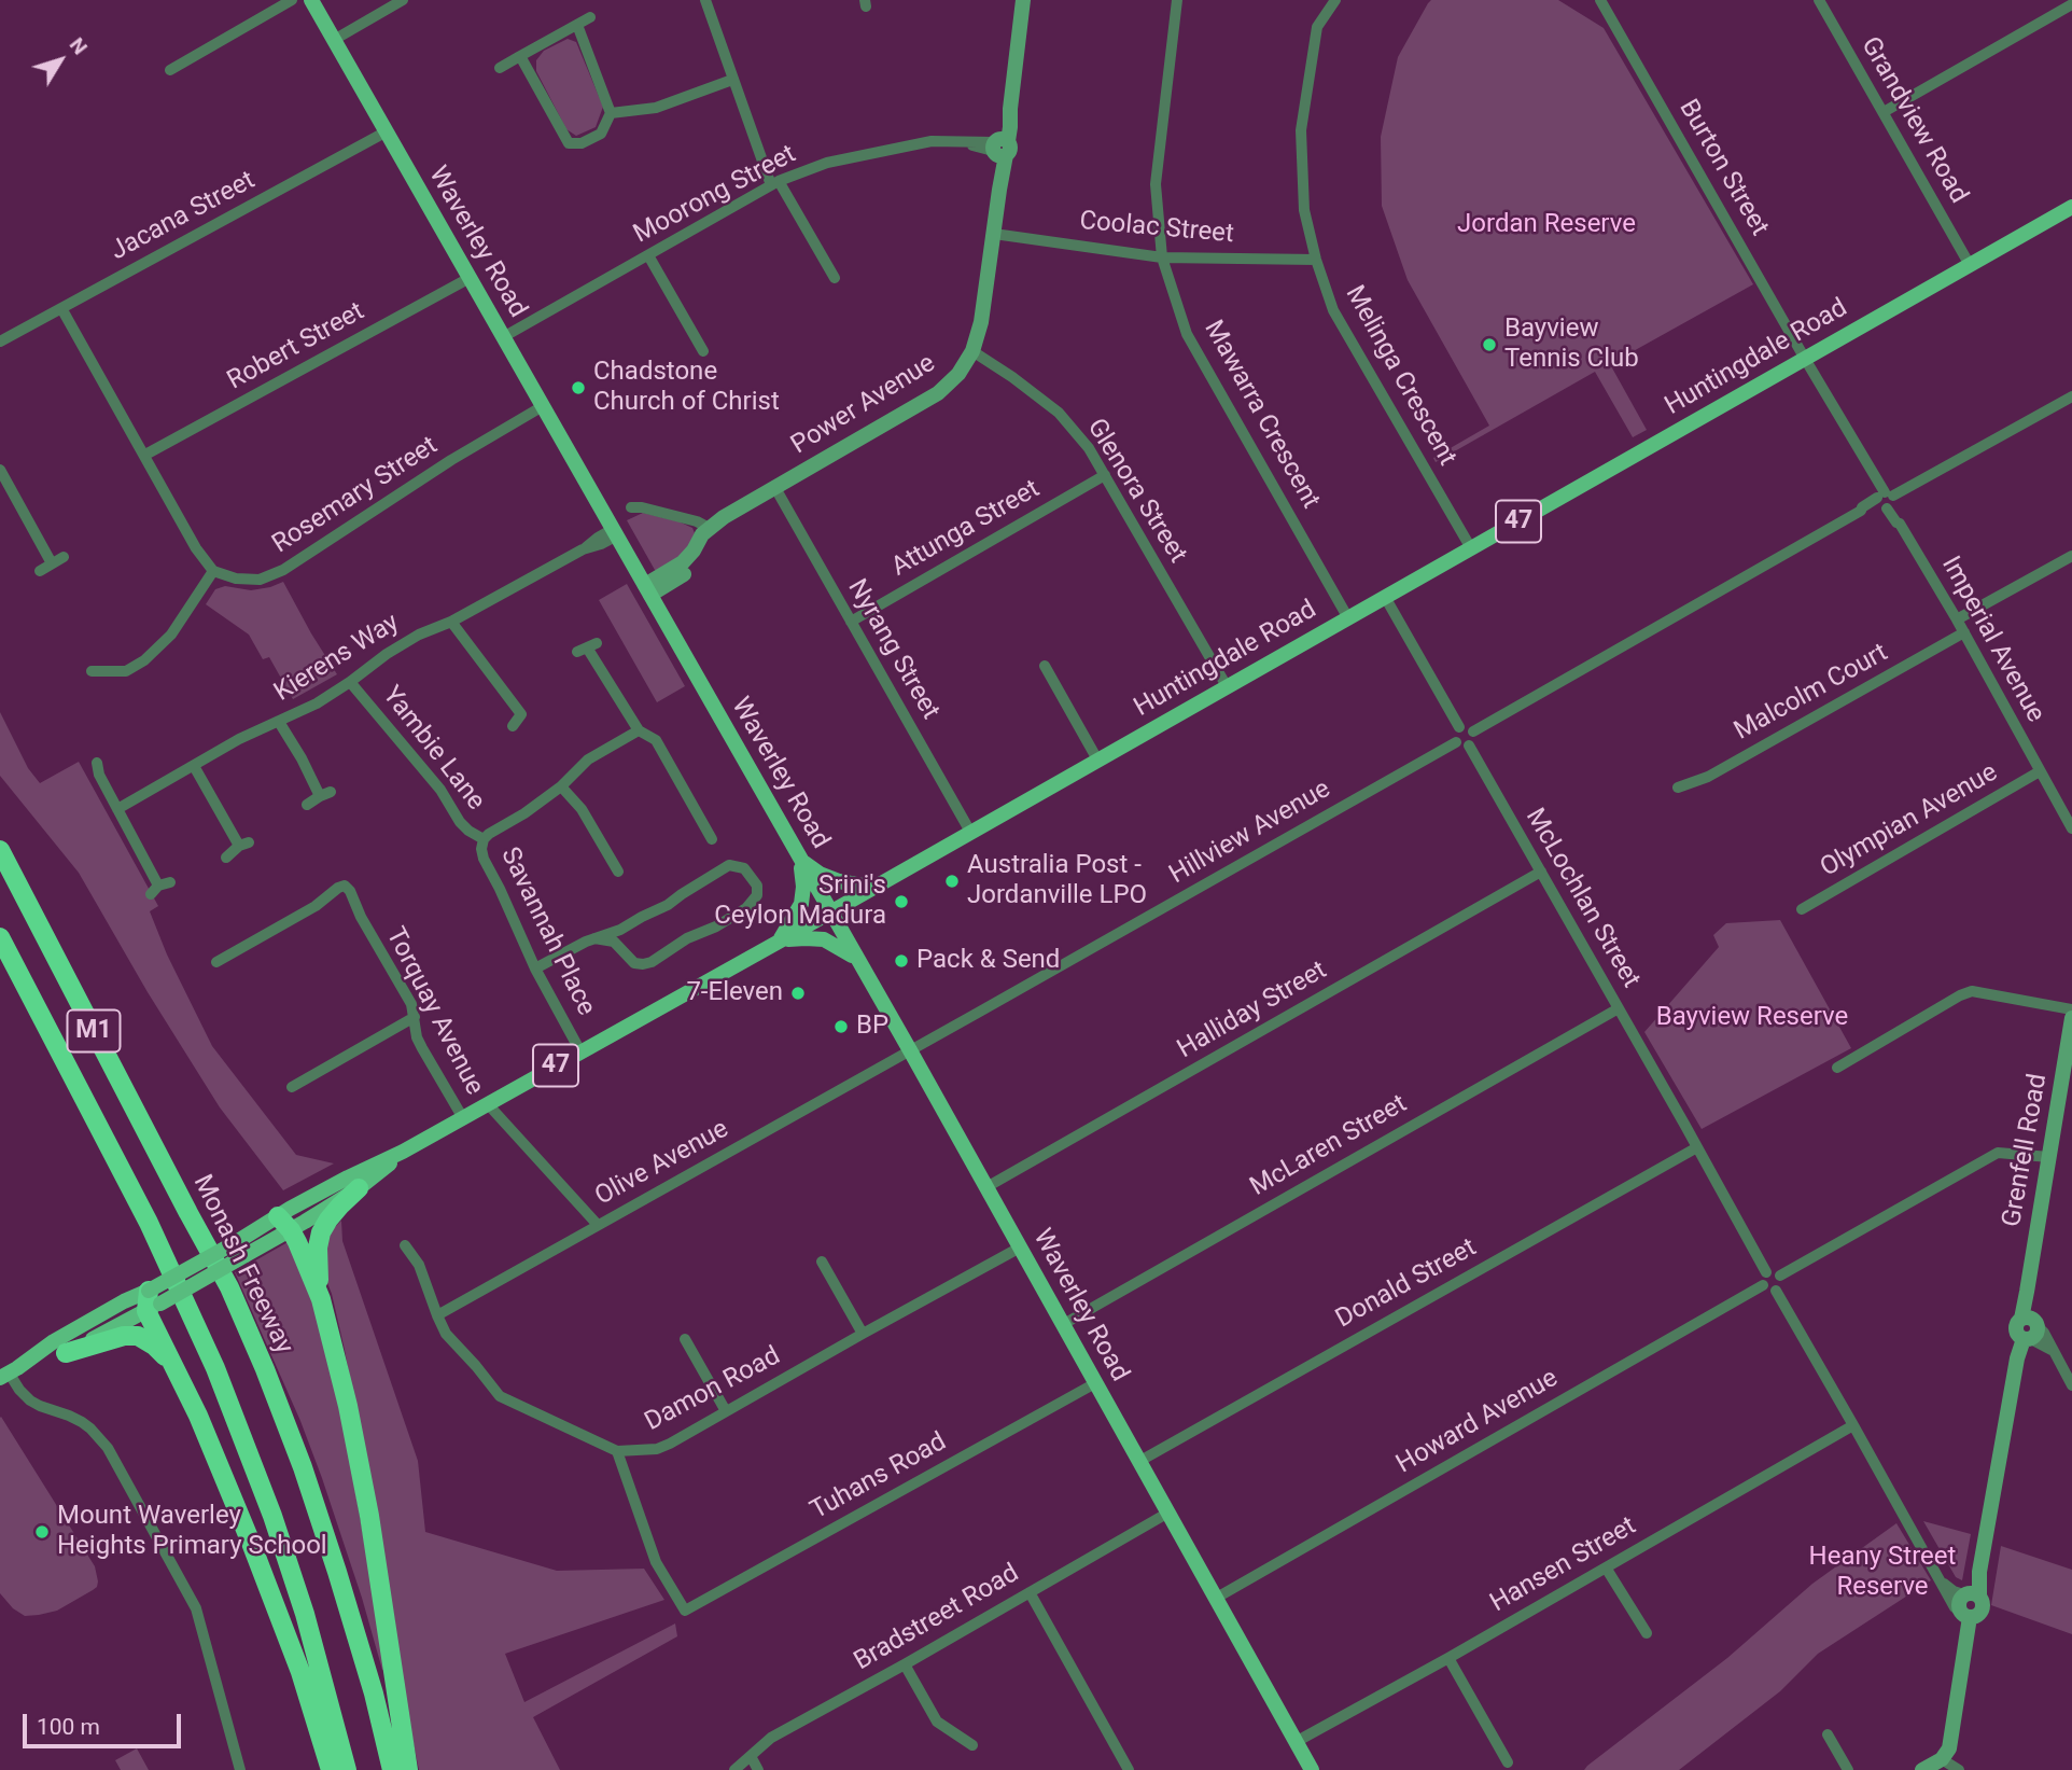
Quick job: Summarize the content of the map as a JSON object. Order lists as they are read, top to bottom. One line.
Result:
{"streets":{"highway":["M1","Monash Freeway"],"main road":["Waverley Road","Huntingdale Road","47"],"street":["Grandview Road","Burton Street","Moorong Street","Jacana Street","Coolac Street","Robert Street","Melinga Crescent","Power Avenue","Mawarra Crescent","Glenora Street","Rosemary Street","Attunga Street","Imperial Avenue","Nyrang Street","Kierens Way","Malcolm Court","Yambie Lane","Olympian Avenue","Hillview Avenue","McLochlan Street","Savannah Place","Halliday Street","Torquay Avenue","McLaren Street","Grenfell Road","Olive Avenue","Donald Street","Damon Road","Howard Avenue","Tuhans Road","Hansen Street","Bradstreet Road"]},"crossings":[["Grandview Road","Huntingdale Road"],["Burton Street","Huntingdale Road"],["Burton Street","Imperial Avenue"],["Moorong Street","Waverley Road"],["Moorong Street","Power Avenue"],["Jacana Street","Waverley Road"],["Coolac Street","Melinga Crescent"],["Coolac Street","Power Avenue"],["Coolac Street","Mawarra Crescent"],["Waverley Road","Robert Street"],["Waverley Road","Huntingdale Road"],["Waverley Road","Power Avenue"],["Waverley Road","Rosemary Street"],["Waverley Road","Kierens Way"],["Waverley Road","Hillview Avenue"],["Waverley Road","Halliday Street"],["Waverley Road","McLaren Street"],["Waverley Road","Olive Avenue"],["Waverley Road","Donald Street"],["Waverley Road","Damon Road"],["Waverley Road","Howard Avenue"],["Waverley Road","Tuhans Road"],["Waverley Road","Hansen Street"],["Waverley Road","Bradstreet Road"],["Huntingdale Road","Melinga Crescent"],["Huntingdale Road","Mawarra Crescent"],["Huntingdale Road","Glenora Street"],["Huntingdale Road","Imperial Avenue"],["Huntingdale Road","Nyrang Street"],["Huntingdale Road","Savannah Place"],["Huntingdale Road","Torquay Avenue"],["Power Avenue","Glenora Street"],["Power Avenue","Nyrang Street"],["Glenora Street","Attunga Street"],["Attunga Street","Nyrang Street"],["Imperial Avenue","Malcolm Court"],["Imperial Avenue","Olympian Avenue"],["Kierens Way","Yambie Lane"],["Yambie Lane","Savannah Place"],["Hillview Avenue","McLochlan Street"],["Hillview Avenue","Olive Avenue"],["McLochlan Street","Halliday Street"],["McLochlan Street","McLaren Street"],["McLochlan Street","Donald Street"],["McLochlan Street","Howard Avenue"],["Olive Avenue","Damon Road"],["Damon Road","Tuhans Road"]],"parks":["Jordan Reserve","Bayview Reserve","Heany Street Reserve"],"places":["Bayview Tennis Club","Chadstone Church of Christ","Australia Post - Jordanville LPO","Srini's Ceylon Madura","Pack & Send","7-Eleven","BP","Mount Waverley Heights Primary School"],"scale_bar":"100 m","north":"top right"}
